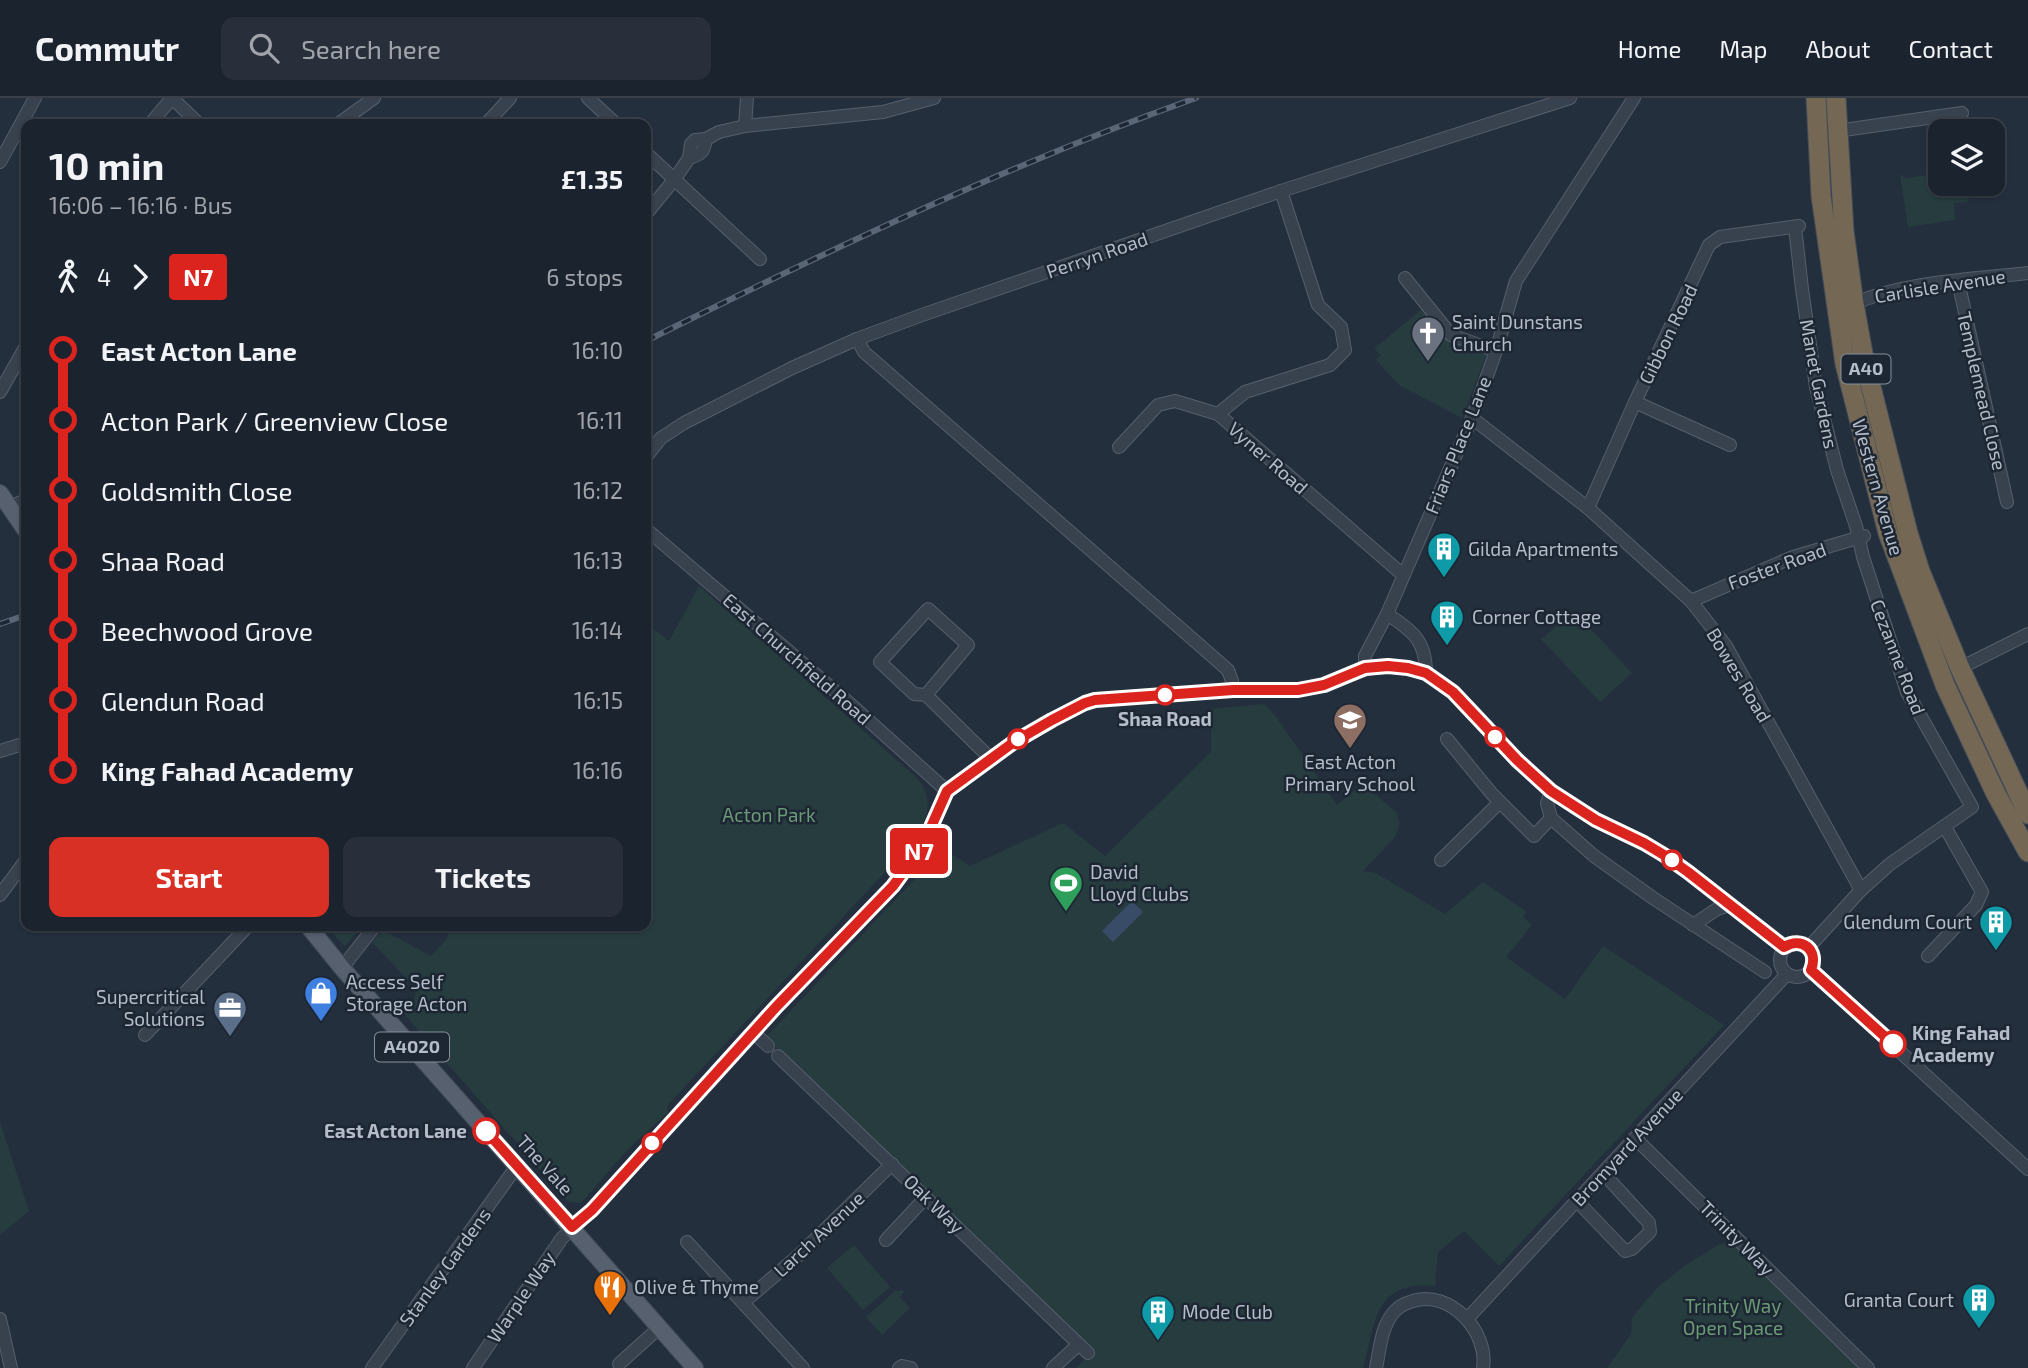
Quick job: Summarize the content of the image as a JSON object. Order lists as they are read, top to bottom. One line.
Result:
{"streets":{"highway":["A40","Western Avenue"],"main road":["A4020","The Vale"],"street":["Perryn Road","Carlisle Avenue","Gibbon Road","Manet Gardens","Templemead Close","Friars Place Lane","Vyner Road","Foster Road","Cezanne Road","East Churchfield Road","Bowes Road","Bromyard Avenue","Oak Way","Larch Avenue","Trinity Way","Stanley Gardens","Warple Way"]},"crossings":[["Perryn Road","Vyner Road"],["Carlisle Avenue","Templemead Close"],["Carlisle Avenue","Western Avenue"],["Gibbon Road","Manet Gardens"],["Gibbon Road","Bowes Road"],["Manet Gardens","Foster Road"],["Manet Gardens","Cezanne Road"],["Friars Place Lane","Vyner Road"],["Friars Place Lane","Bowes Road"],["Foster Road","Cezanne Road"],["Foster Road","Bowes Road"],["Bromyard Avenue","Trinity Way"],["The Vale","Stanley Gardens"],["The Vale","Warple Way"],["Oak Way","Larch Avenue"]],"parks":["Acton Park","Trinity Way Open Space"],"places":{"church":["Saint Dunstans Church"],"building":["Gilda Apartments","Corner Cottage","Glendum Court","Granta Court","Mode Club"],"other":["Shaa Road","King Fahad Academy","East Acton Lane"],"school or university":["East Acton Primary School"],"sports":["David Lloyd Clubs"],"shop":["Access Self Storage Acton"],"office":["Supercritical Solutions"],"restaurant":["Olive & Thyme"]},"lines":["bus line N7"],"page":{"header":"Commutr","search":"Search here","nav":["Home","Map","About","Contact"],"on_map":"N7","heading":["10 min","16:06 – 16:16 · Bus","£1.35"],"legs":["4","N7","6 stops"],"list":[{"name":"East Acton Lane","value":"16:10"},{"name":"Acton Park / Greenview Close","value":"16:11"},{"name":"Goldsmith Close","value":"16:12"},{"name":"Shaa Road","value":"16:13"},{"name":"Beechwood Grove","value":"16:14"},{"name":"Glendun Road","value":"16:15"},{"name":"King Fahad Academy","value":"16:16"}],"buttons":["Start","Tickets"]}}
